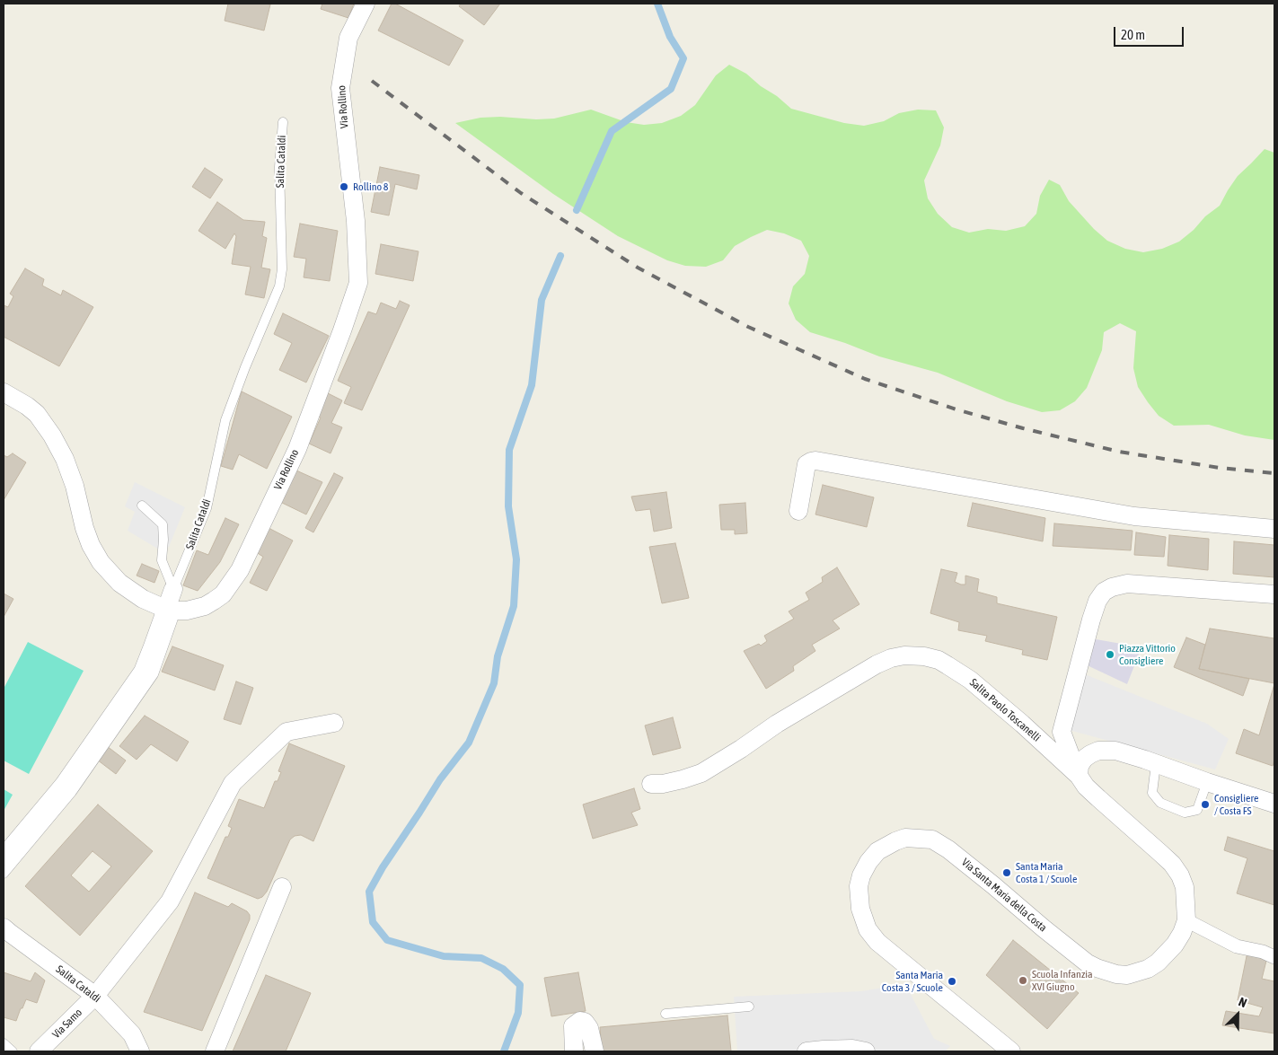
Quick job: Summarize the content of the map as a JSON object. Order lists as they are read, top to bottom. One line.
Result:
{"streets":{"street":["Via Rollino","Salita Cataldi","Salita Paolo Toscanelli","Via Santa Maria della Costa","Via Samo"]},"crossings":[["Via Rollino","Salita Cataldi"],["Salita Cataldi","Via Samo"],["Salita Paolo Toscanelli","Via Santa Maria della Costa"]],"places":["Rollino 8","Piazza Vittorio Consigliere","Consigliere / Costa FS","Santa Maria Costa 1 / Scuole","Scuola Infanzia XVI Giugno","Santa Maria Costa 3 / Scuole"],"scale_bar":"20 m","north":"top right"}
